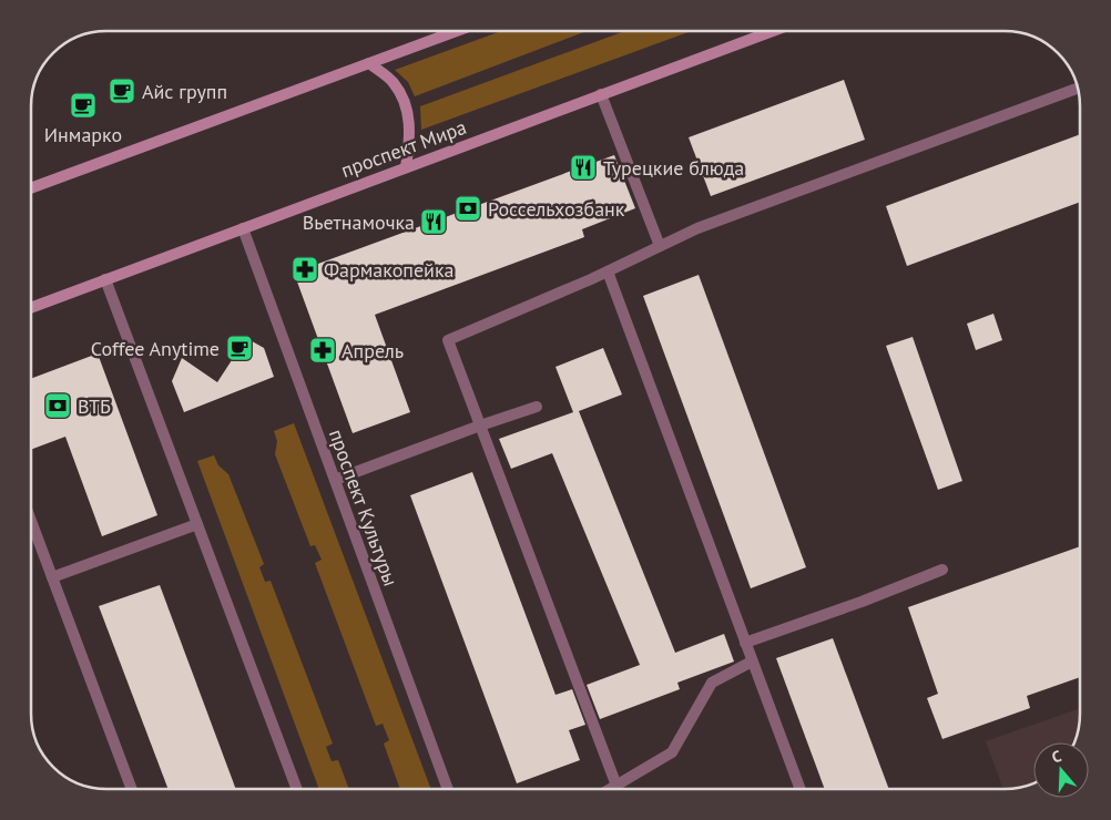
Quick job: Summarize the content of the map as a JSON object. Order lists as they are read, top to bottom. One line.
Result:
{"streets":{"main road":["проспект Мира"],"street":["проспект Культуры"]},"crossings":[["проспект Мира","проспект Культуры"]],"places":{"cafe":["Айс групп","Инмарко","Coffee Anytime"],"restaurant":["Турецкие блюда","Вьетнамочка"],"bank":["Россельхозбанк","ВТБ"],"pharmacy":["Фармакопейка","Апрель"]},"north":"top"}
